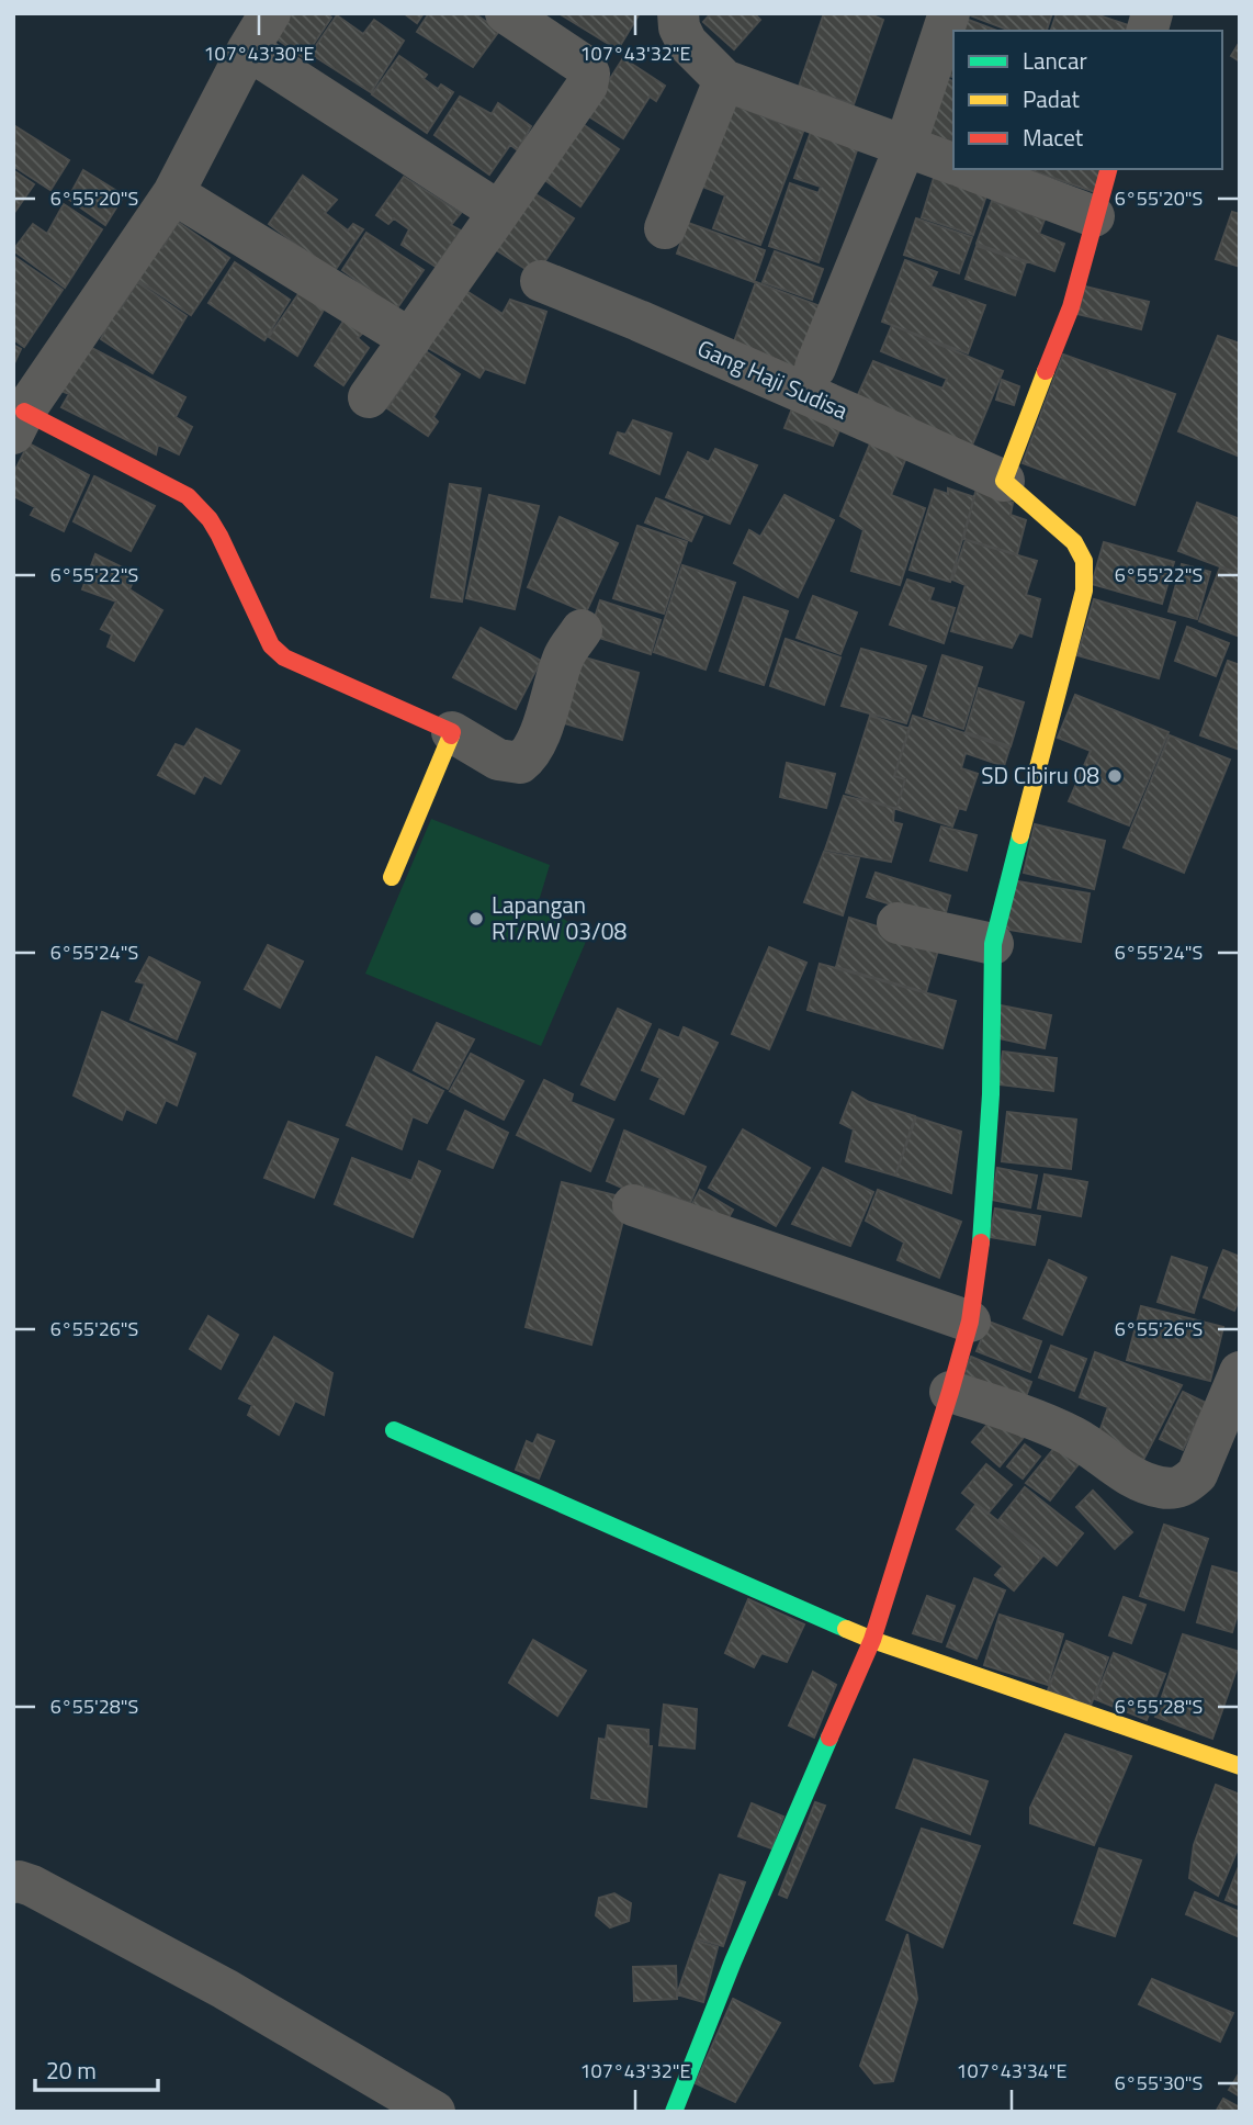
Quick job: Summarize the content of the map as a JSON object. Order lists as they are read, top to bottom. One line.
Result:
{"streets":{"street":["Gang Haji Sudisa"]},"places":["SD Cibiru 08","Lapangan RT/RW 03/08"],"legend":["Lancar","Padat","Macet"],"scale_bar":"20 m","coordinates":["107°43'30\"E","107°43'32\"E","6°55'20\"S","6°55'22\"S","6°55'24\"S","6°55'26\"S","6°55'28\"S","107°43'34\"E","6°55'30\"S"]}
